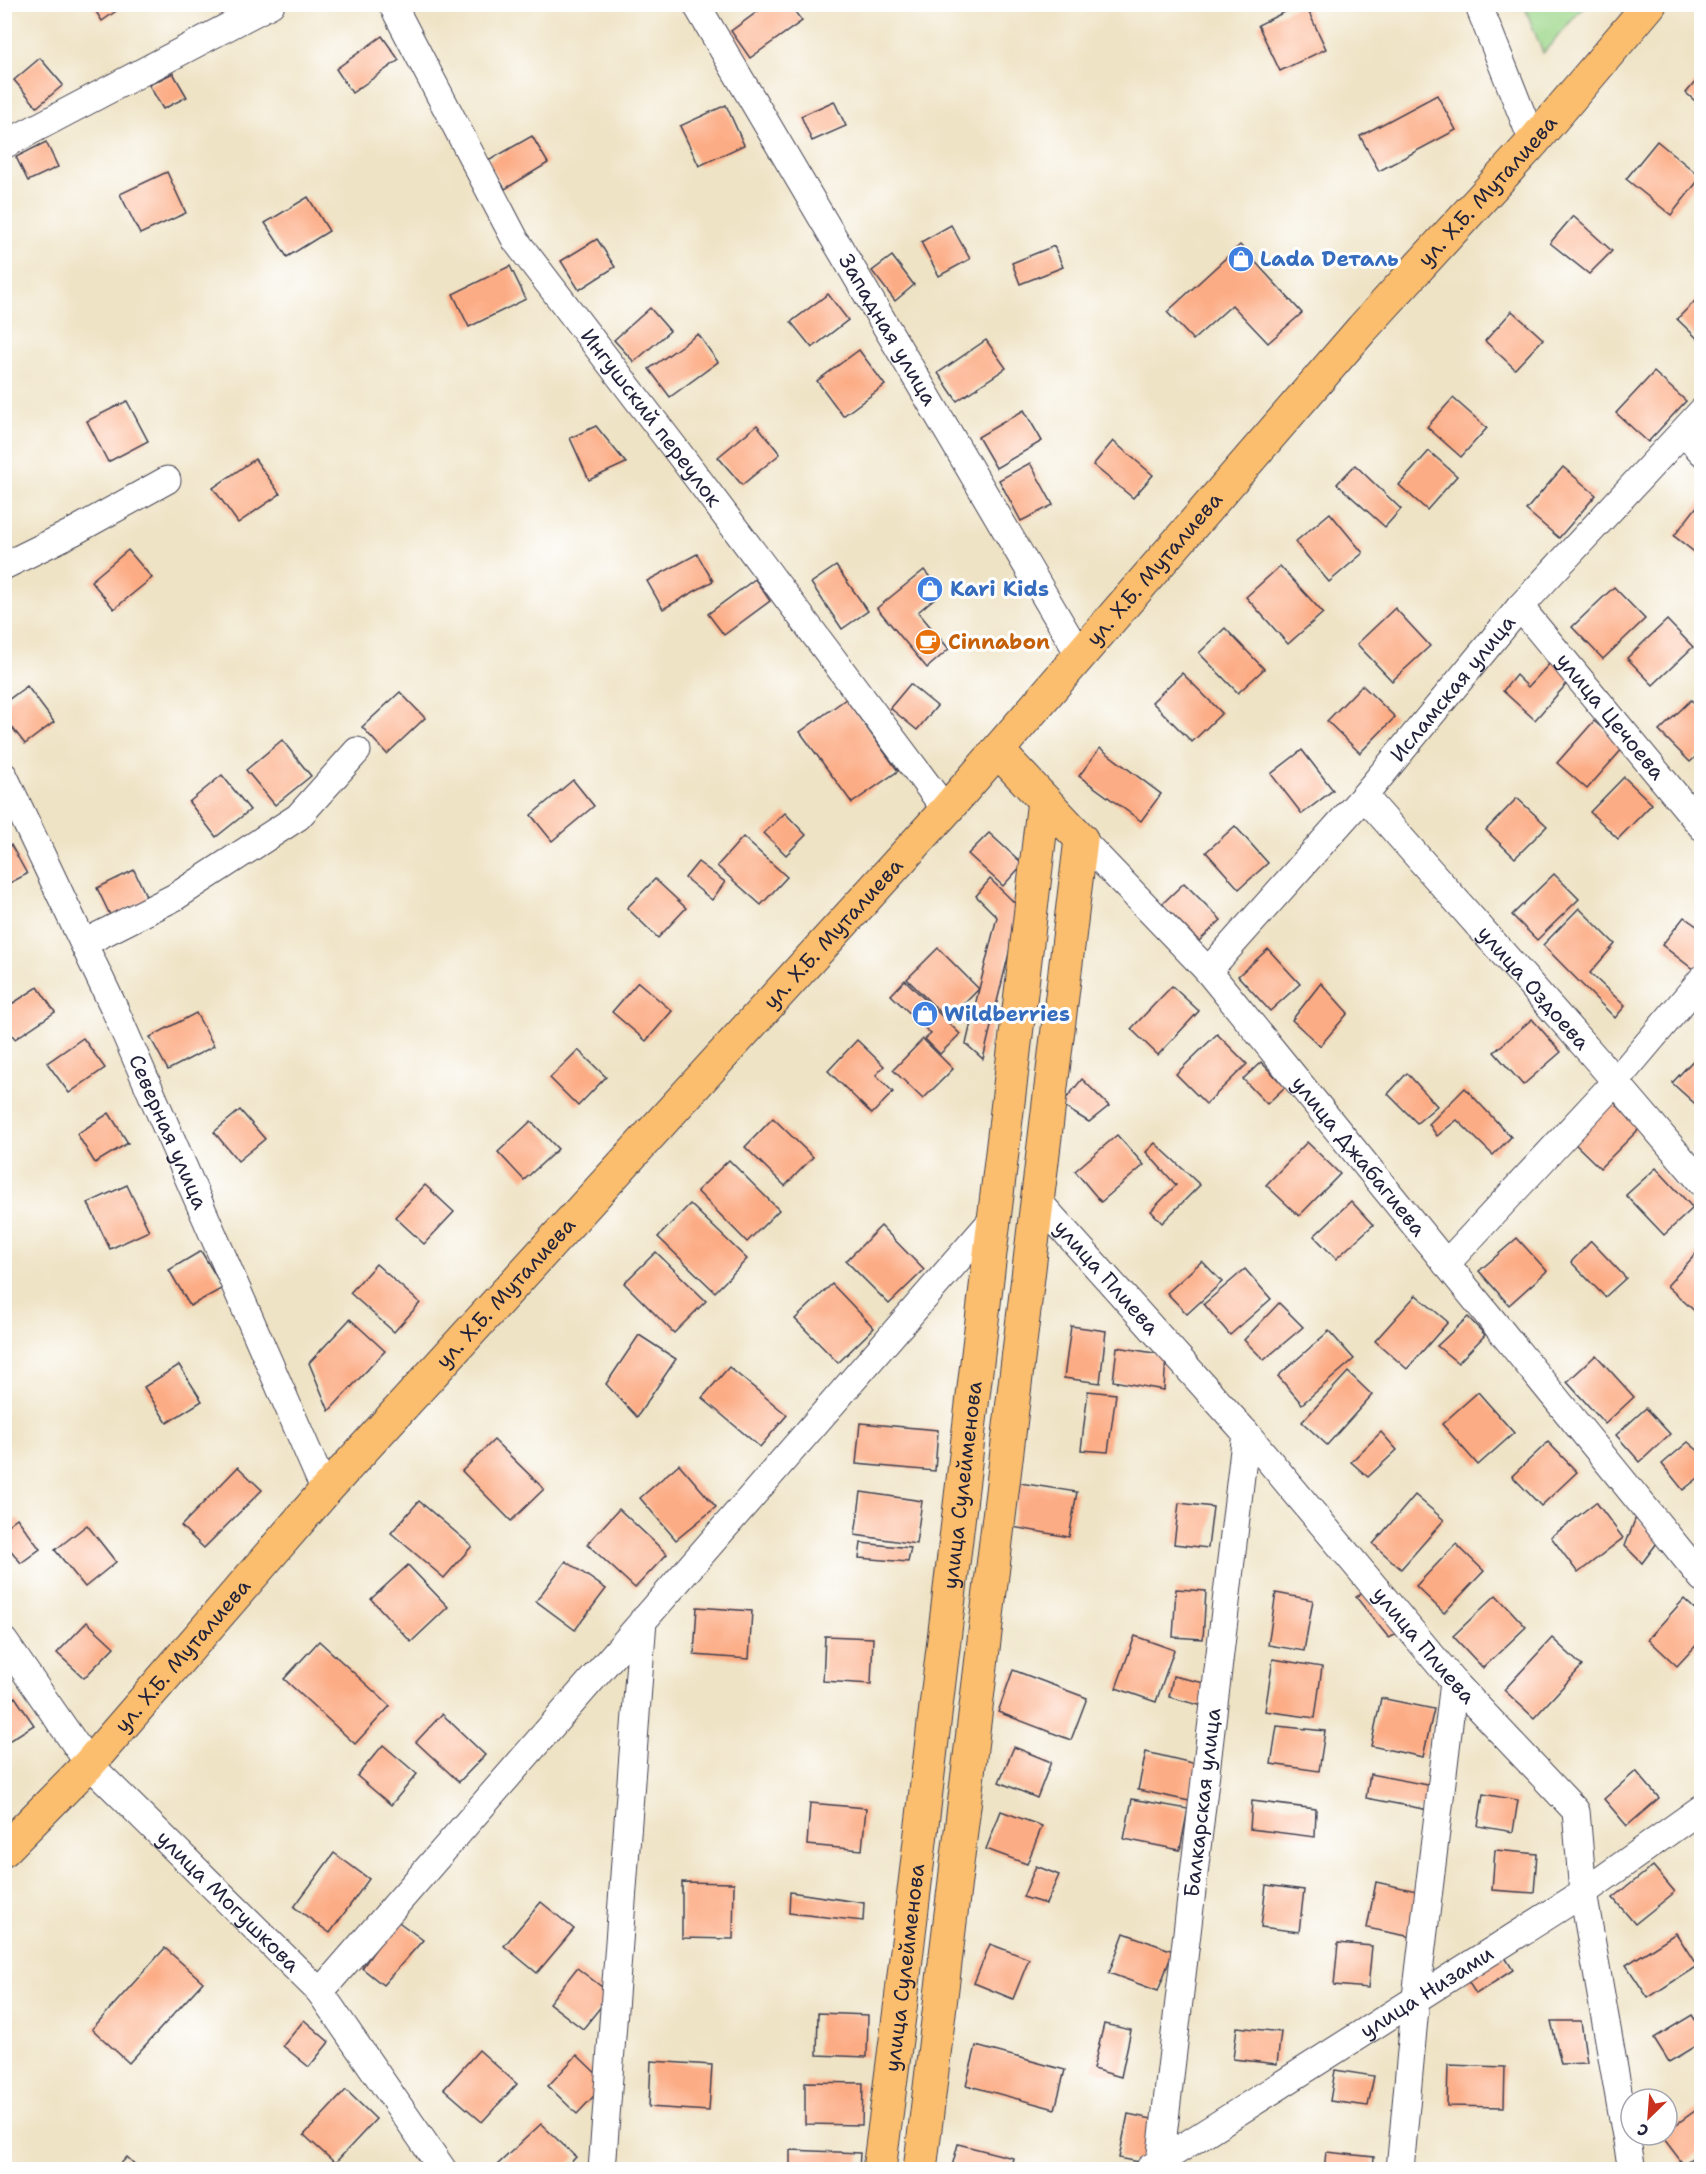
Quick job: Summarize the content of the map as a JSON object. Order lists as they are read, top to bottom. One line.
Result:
{"streets":{"main road":["ул. Х.Б. Муталиева","улица Джабагиева","улица Сулейменова"],"street":["Западная улица","Ингушский переулок","Исламская улица","улица Цечоева","улица Оздоева","Северная улица","улица Плиева","Балкарская улица","улица Могушкова","улица Низами"]},"crossings":[["ул. Х.Б. Муталиева","Западная улица"],["ул. Х.Б. Муталиева","Ингушский переулок"],["ул. Х.Б. Муталиева","Северная улица"],["ул. Х.Б. Муталиева","улица Джабагиева"],["ул. Х.Б. Муталиева","улица Могушкова"],["Исламская улица","улица Цечоева"],["Исламская улица","улица Оздоева"],["Исламская улица","улица Джабагиева"],["улица Джабагиева","улица Сулейменова"],["улица Плиева","улица Сулейменова"],["улица Плиева","Балкарская улица"],["улица Плиева","улица Низами"],["Балкарская улица","улица Низами"]],"places":{"shop":["Lada Dеталь","Kari Kids","Wildberries"],"cafe":["Cinnabon"]},"north":"bottom left"}
